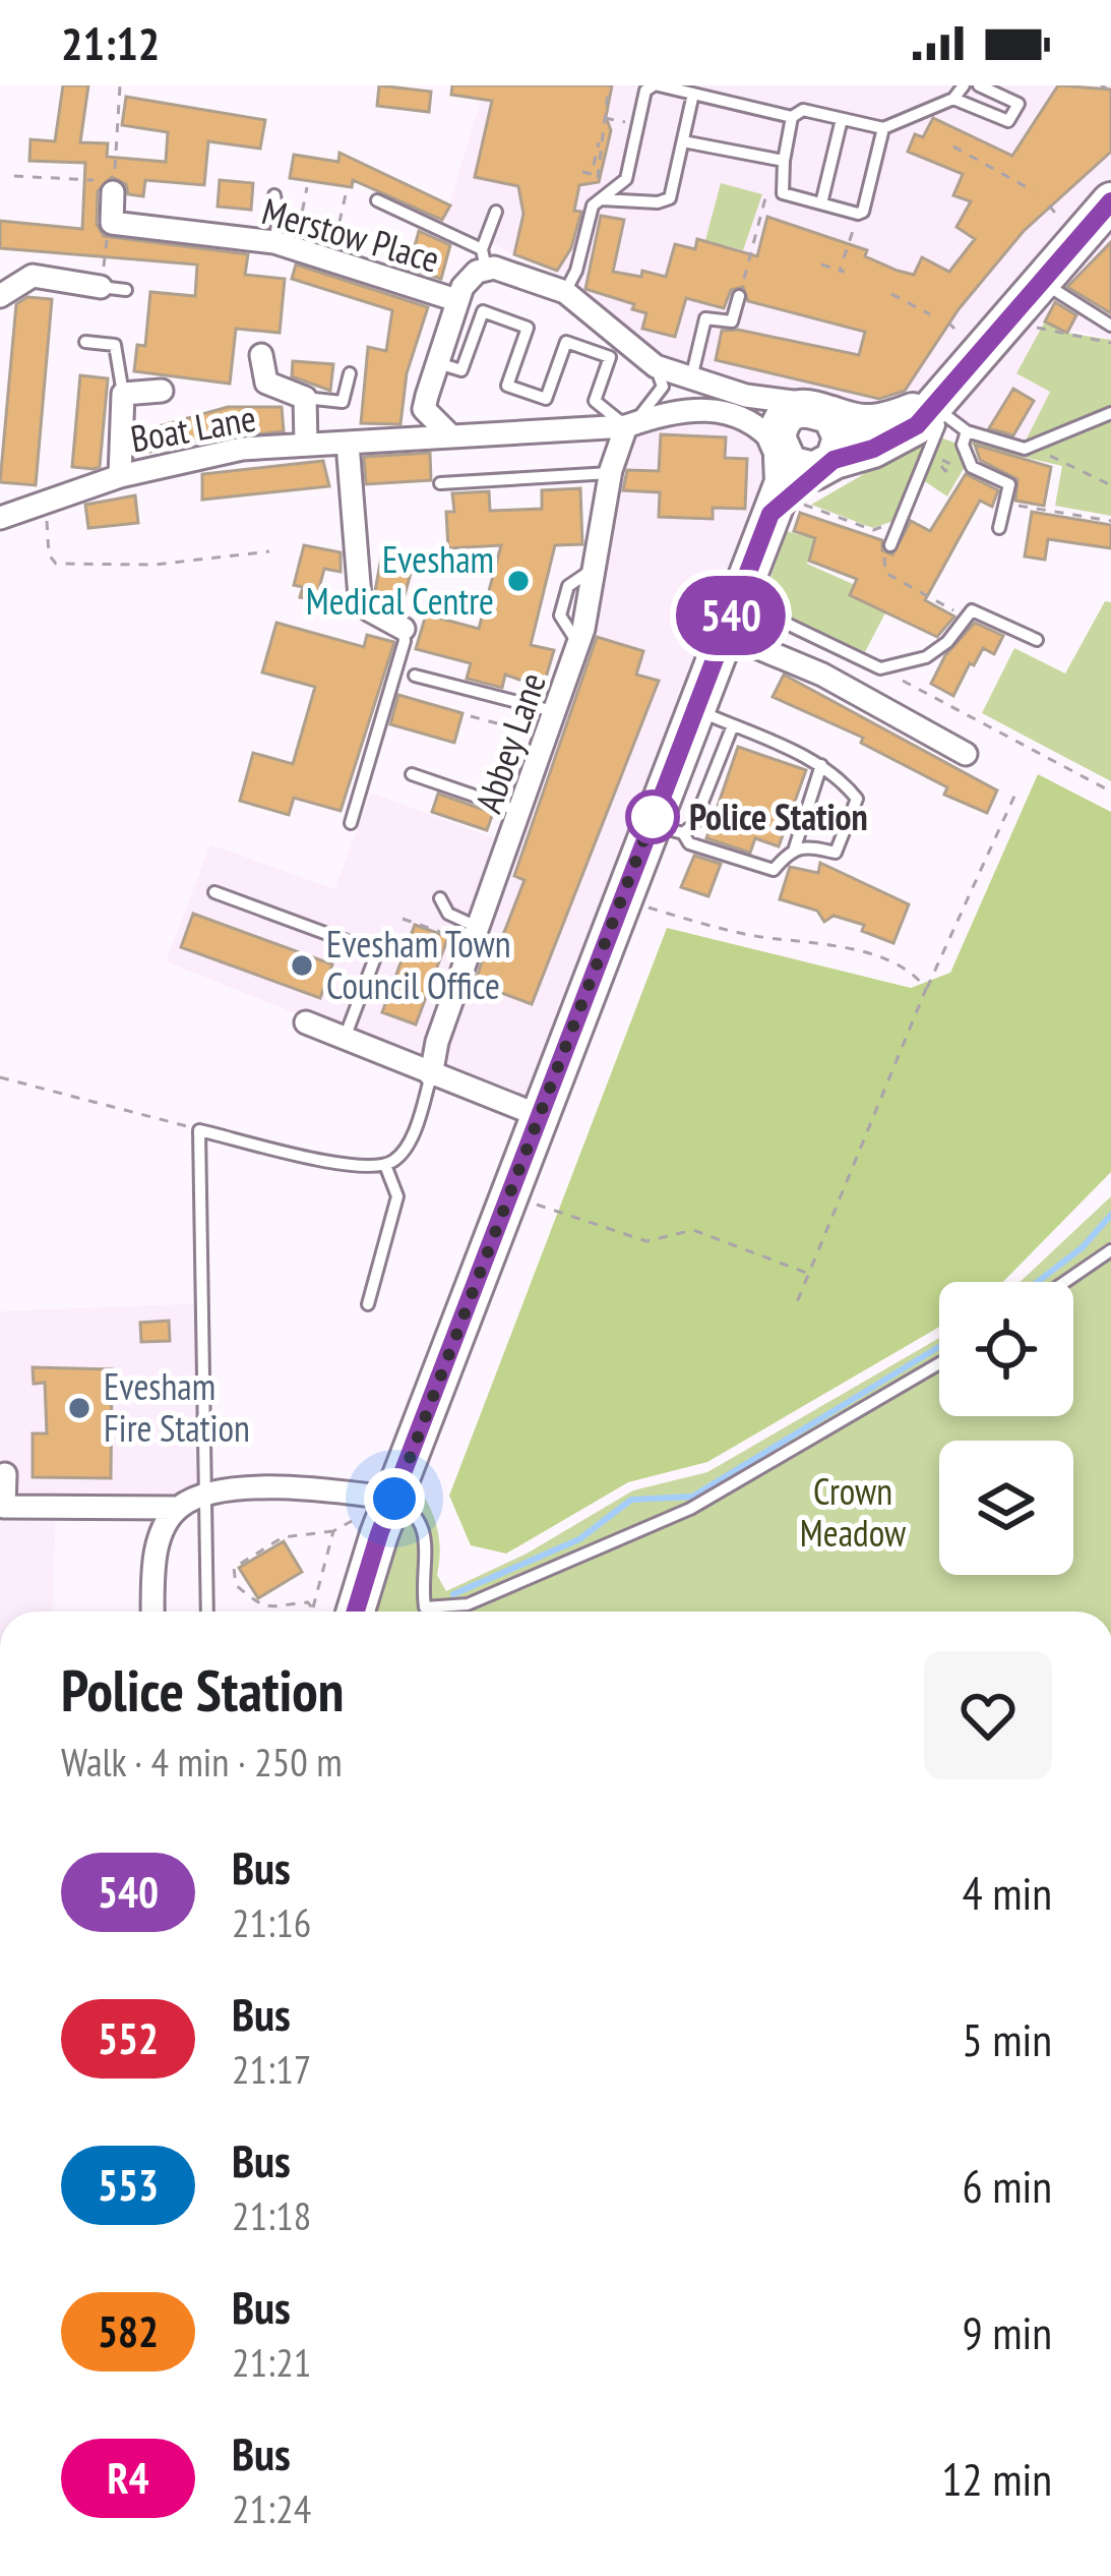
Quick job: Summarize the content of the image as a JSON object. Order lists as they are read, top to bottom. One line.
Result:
{"streets":{"street":["Merstow Place","Boat Lane","Abbey Lane"]},"crossings":[["Boat Lane","Abbey Lane"]],"parks":["Crown Meadow"],"places":["Evesham Medical Centre","Police Station","Evesham Town Council Office","Evesham Fire Station"],"lines":["bus line 540"],"page":{"status":"21:12","on_map":"540","heading":["Police Station","Walk · 4 min · 250 m"],"list":[{"mark":"540","name":"Bus","note":"21:16","value":"4 min"},{"mark":"552","name":"Bus","note":"21:17","value":"5 min"},{"mark":"553","name":"Bus","note":"21:18","value":"6 min"},{"mark":"582","name":"Bus","note":"21:21","value":"9 min"},{"mark":"R4","name":"Bus","note":"21:24","value":"12 min"}]}}
